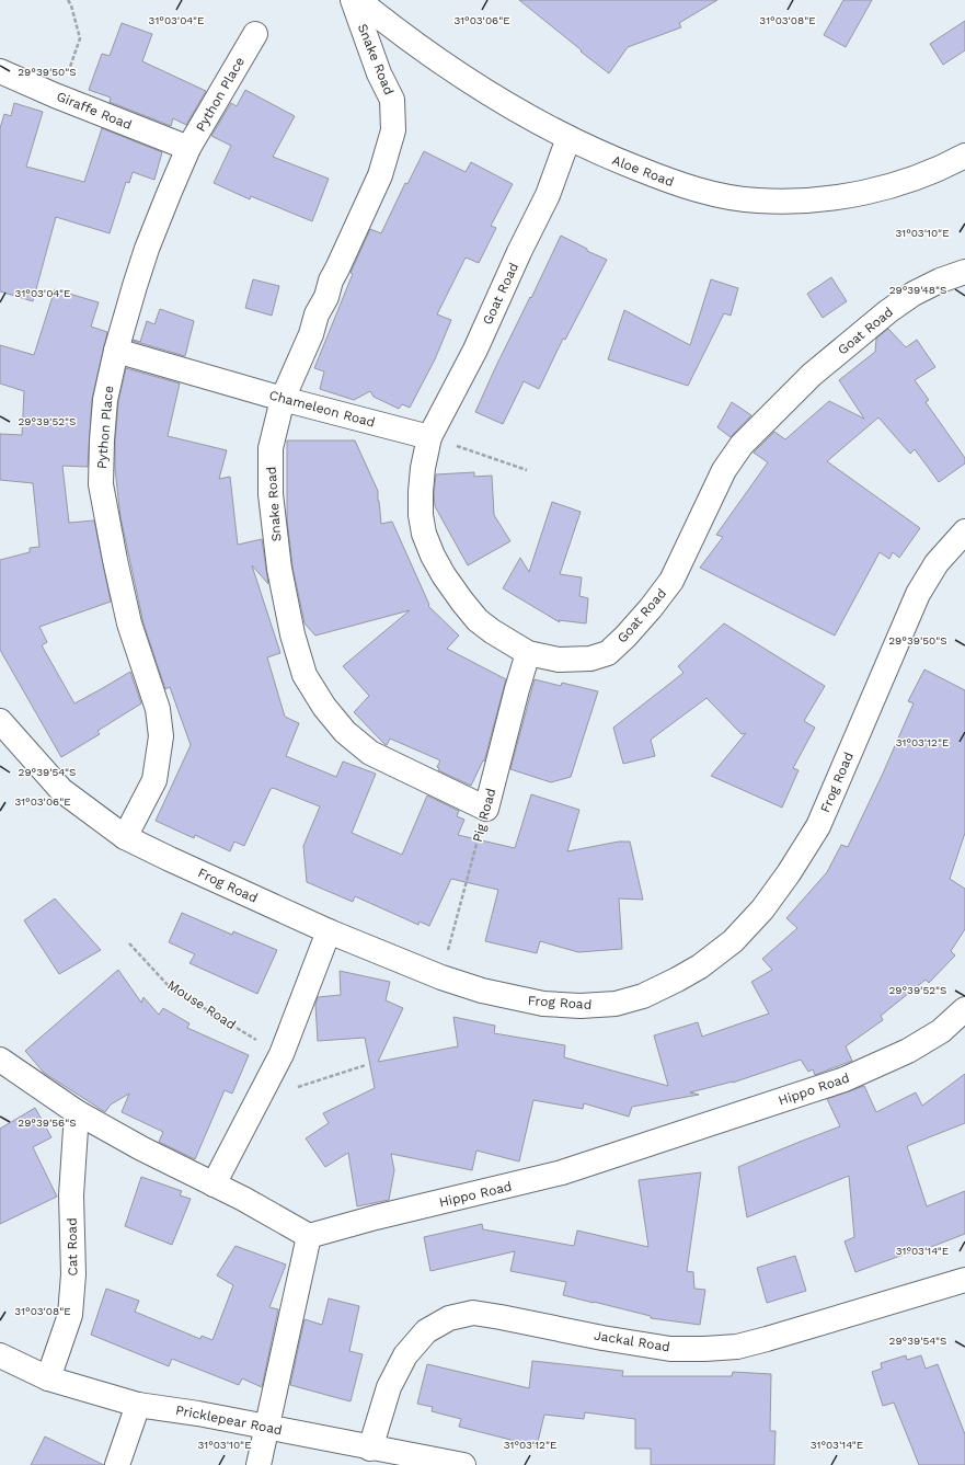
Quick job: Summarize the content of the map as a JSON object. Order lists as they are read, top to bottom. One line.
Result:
{"streets":{"street":["Snake Road","Python Place","Giraffe Road","Aloe Road","Goat Road","Chameleon Road","Frog Road","Pig Road","Hippo Road","Cat Road","Jackal Road","Pricklepear Road"],"path":["Mouse Road"]},"crossings":[["Snake Road","Chameleon Road"],["Snake Road","Pig Road"],["Python Place","Giraffe Road"],["Python Place","Chameleon Road"],["Python Place","Frog Road"],["Aloe Road","Goat Road"],["Goat Road","Chameleon Road"],["Goat Road","Pig Road"],["Frog Road","Pig Road"],["Cat Road","Pricklepear Road"],["Jackal Road","Pricklepear Road"]],"coordinates":["31°03'04\"E","31°03'06\"E","31°03'08\"E","29°39'50\"S","31°03'10\"E","29°39'48\"S","29°39'52\"S","31°03'12\"E","29°39'54\"S","29°39'56\"S","31°03'14\"E"]}
